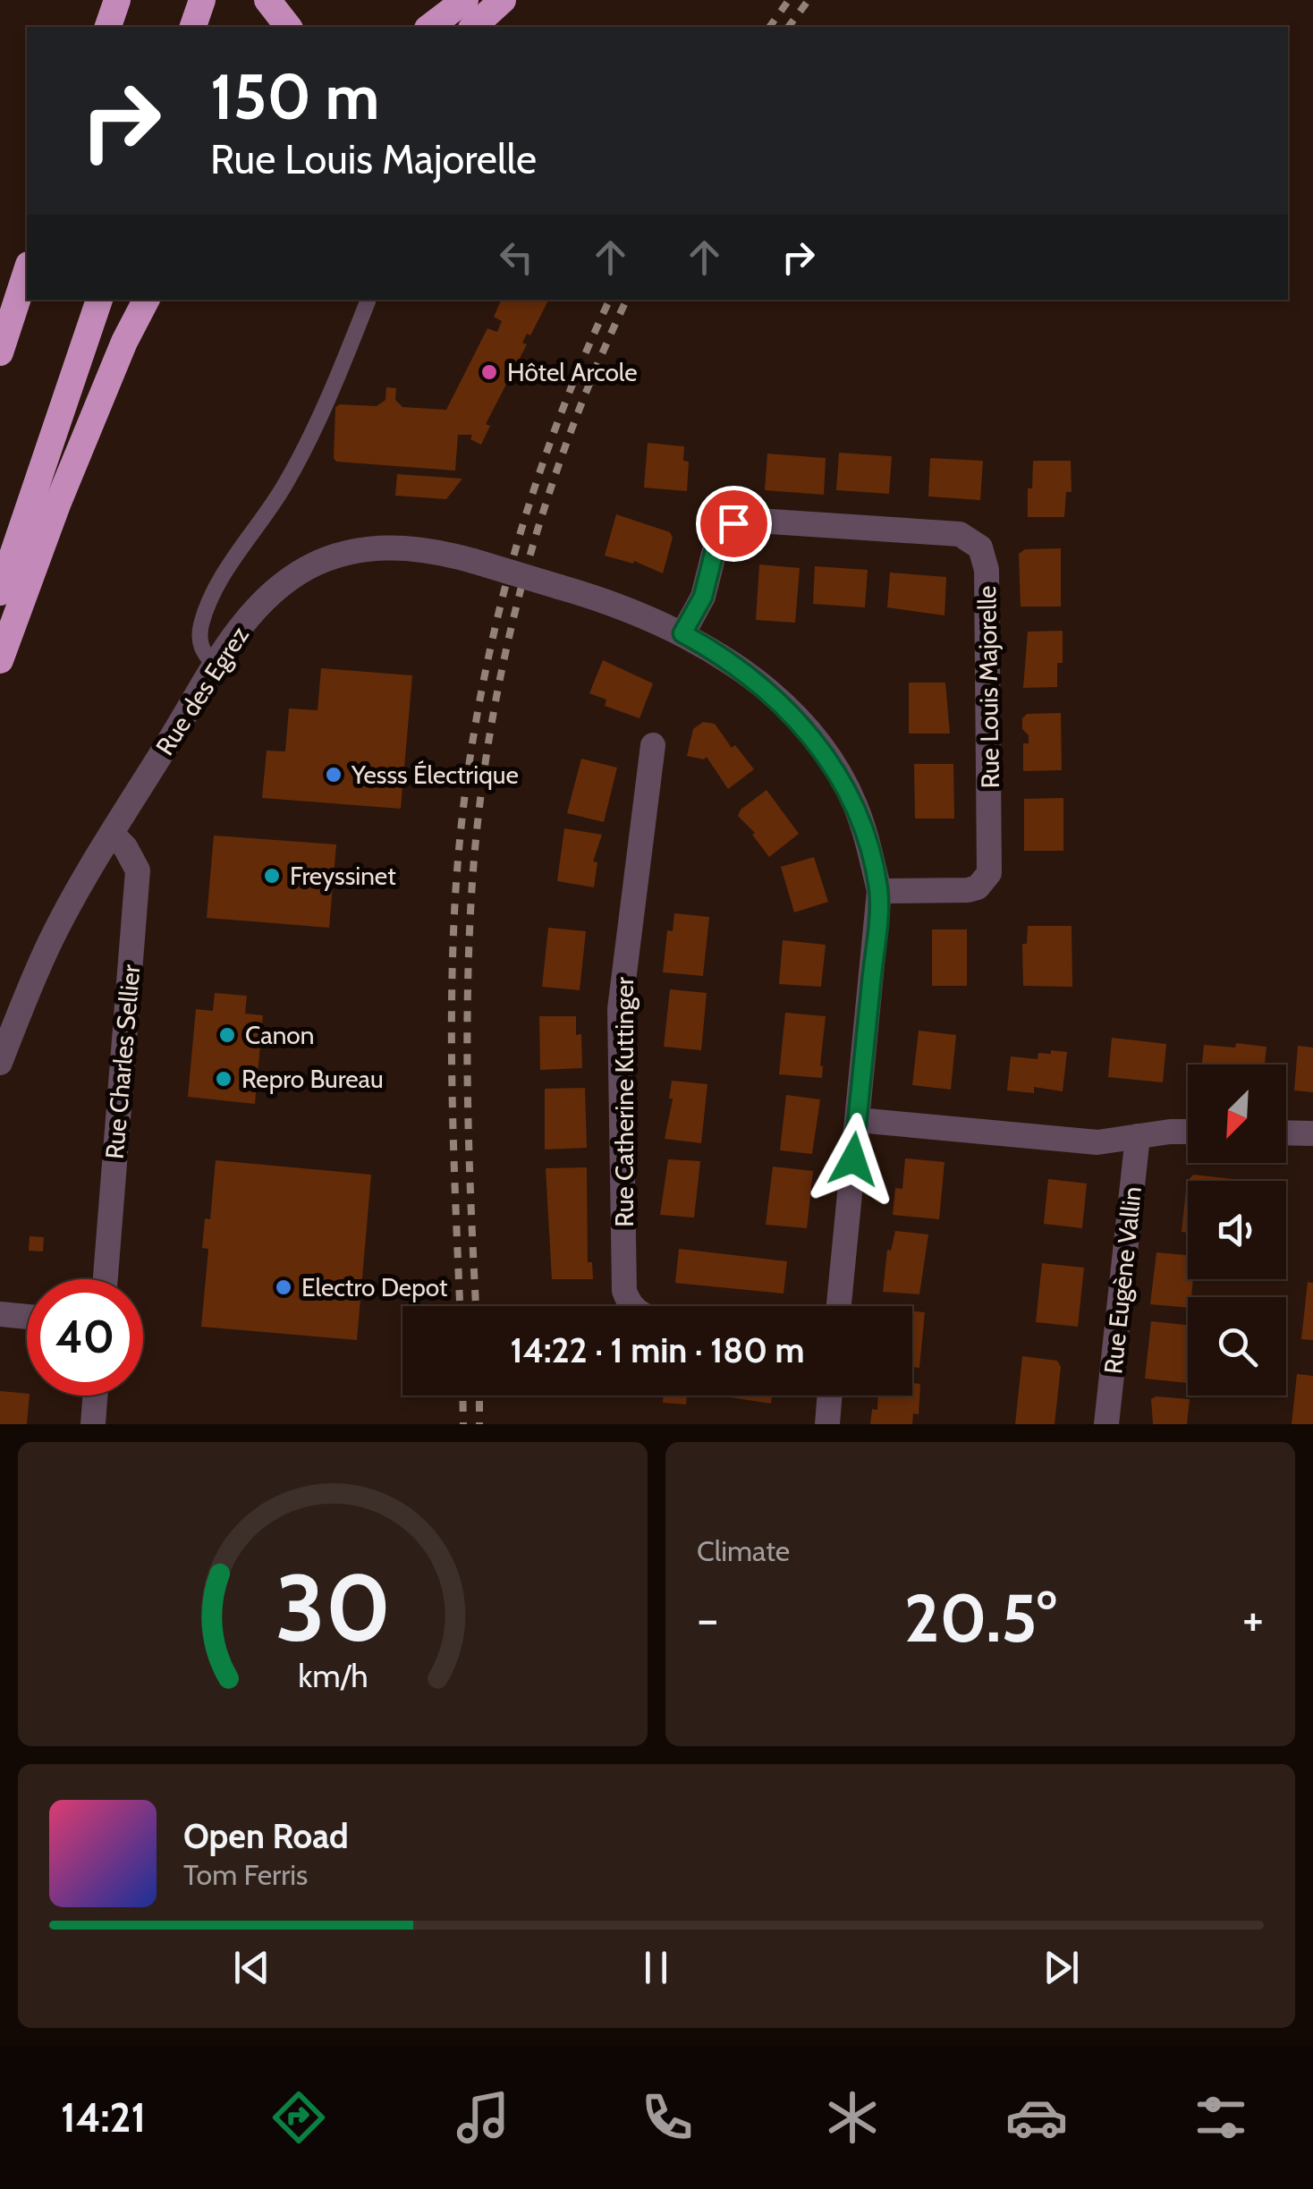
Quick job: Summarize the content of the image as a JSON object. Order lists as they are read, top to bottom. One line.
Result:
{"streets":{"street":["Rue Louis Majorelle","Rue des Egrez","Rue Charles Sellier","Rue Catherine Kuttinger","Rue Eugène Vallin"]},"crossings":[["Rue Louis Majorelle","Rue des Egrez"],["Rue des Egrez","Rue Charles Sellier"]],"places":["Hôtel Arcole","Yesss Électrique","Freyssinet","Canon","Repro Bureau","Electro Depot"],"north":"bottom left","page":{"turn":["150 m","Rue Louis Majorelle"],"limit":"40","trip":"14:22 · 1 min · 180 m","tile":"Climate","heat":["−","20.5°","+"],"song":["Open Road","Tom Ferris"],"tabs":"14:21","gauge":["30","km/h"]}}
